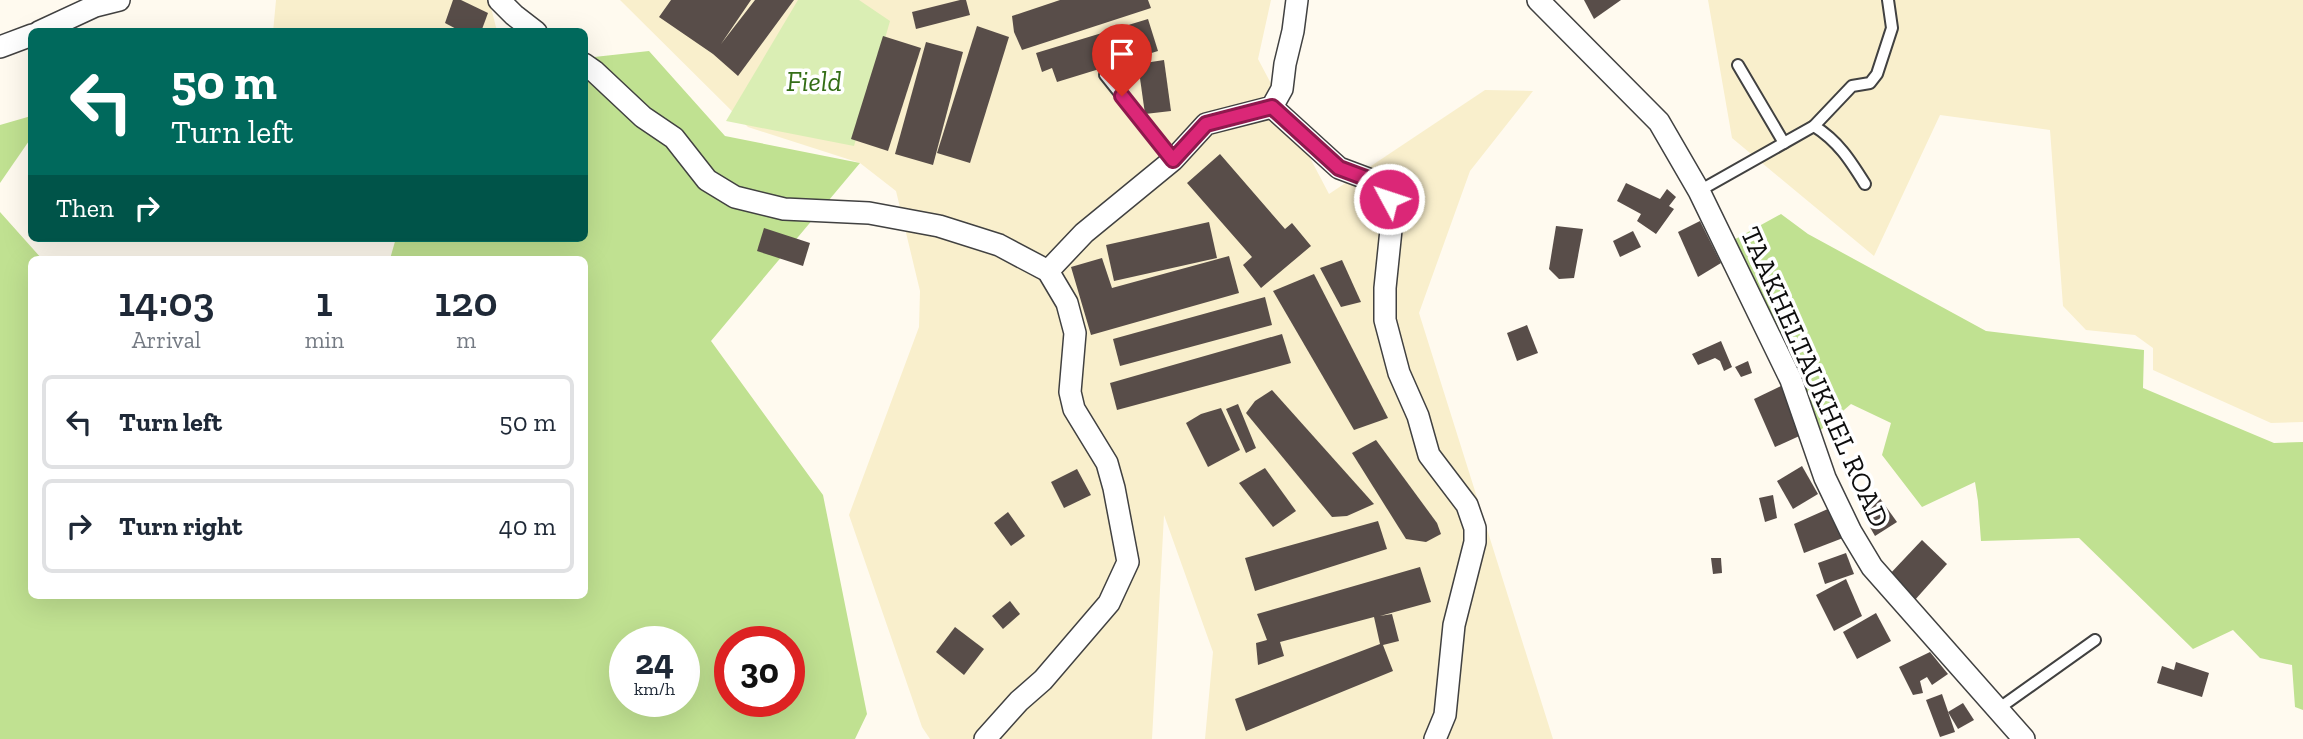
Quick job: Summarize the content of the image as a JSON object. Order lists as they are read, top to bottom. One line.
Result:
{"streets":{"street":["TAAKHELTAUKHEL ROAD"]},"parks":["Field"],"page":{"turn":["50 m","Turn left"],"then":"Then","eta":["14:03","Arrival","1","min","120","m"],"list":[{"name":"Turn left","value":"50 m"},{"name":"Turn right","value":"40 m"}],"speed":"24 km/h","limit":"30"}}
